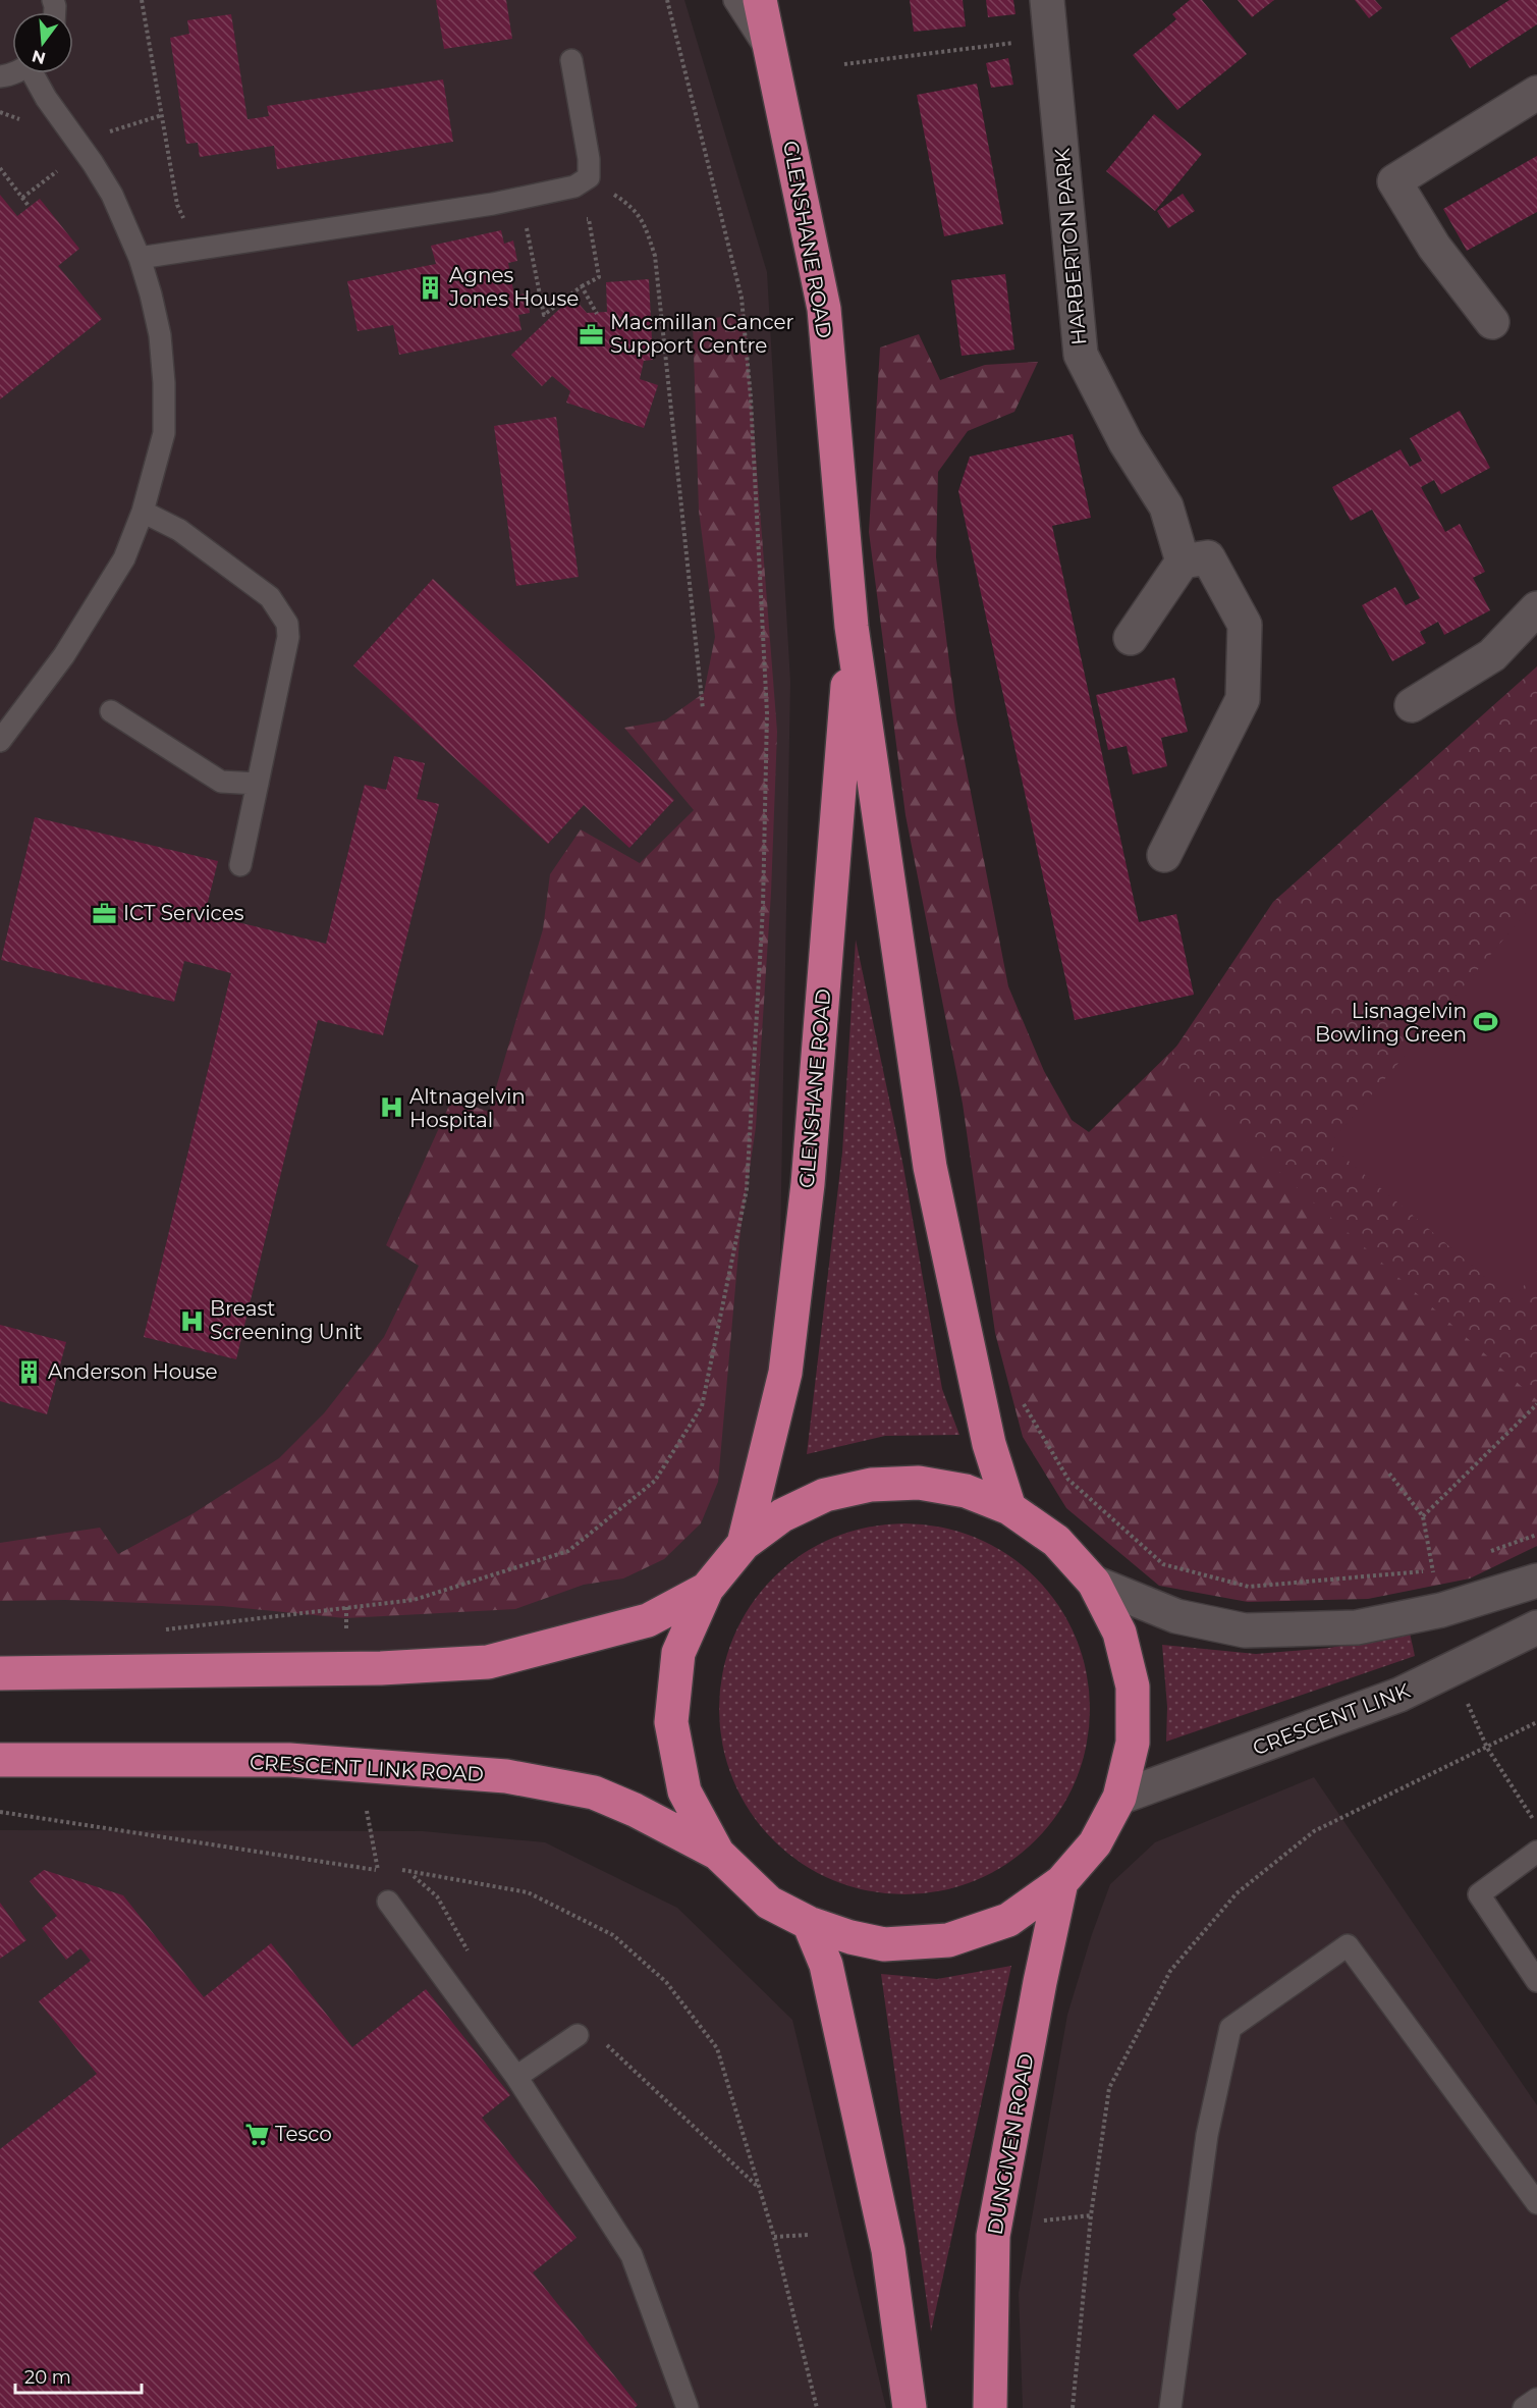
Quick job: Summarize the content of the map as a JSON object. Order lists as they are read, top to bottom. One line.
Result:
{"streets":{"highway":["GLENSHANE ROAD","CRESCENT LINK ROAD","DUNGIVEN ROAD"],"street":["HARBERTON PARK","CRESCENT LINK"]},"places":{"building":["Agnes Jones House","Anderson House"],"office":["Macmillan Cancer Support Centre","ICT Services"],"sports":["Lisnagelvin Bowling Green"],"hospital":["Altnagelvin Hospital","Breast Screening Unit"],"supermarket":["Tesco"]},"scale_bar":"20 m","north":"bottom"}
